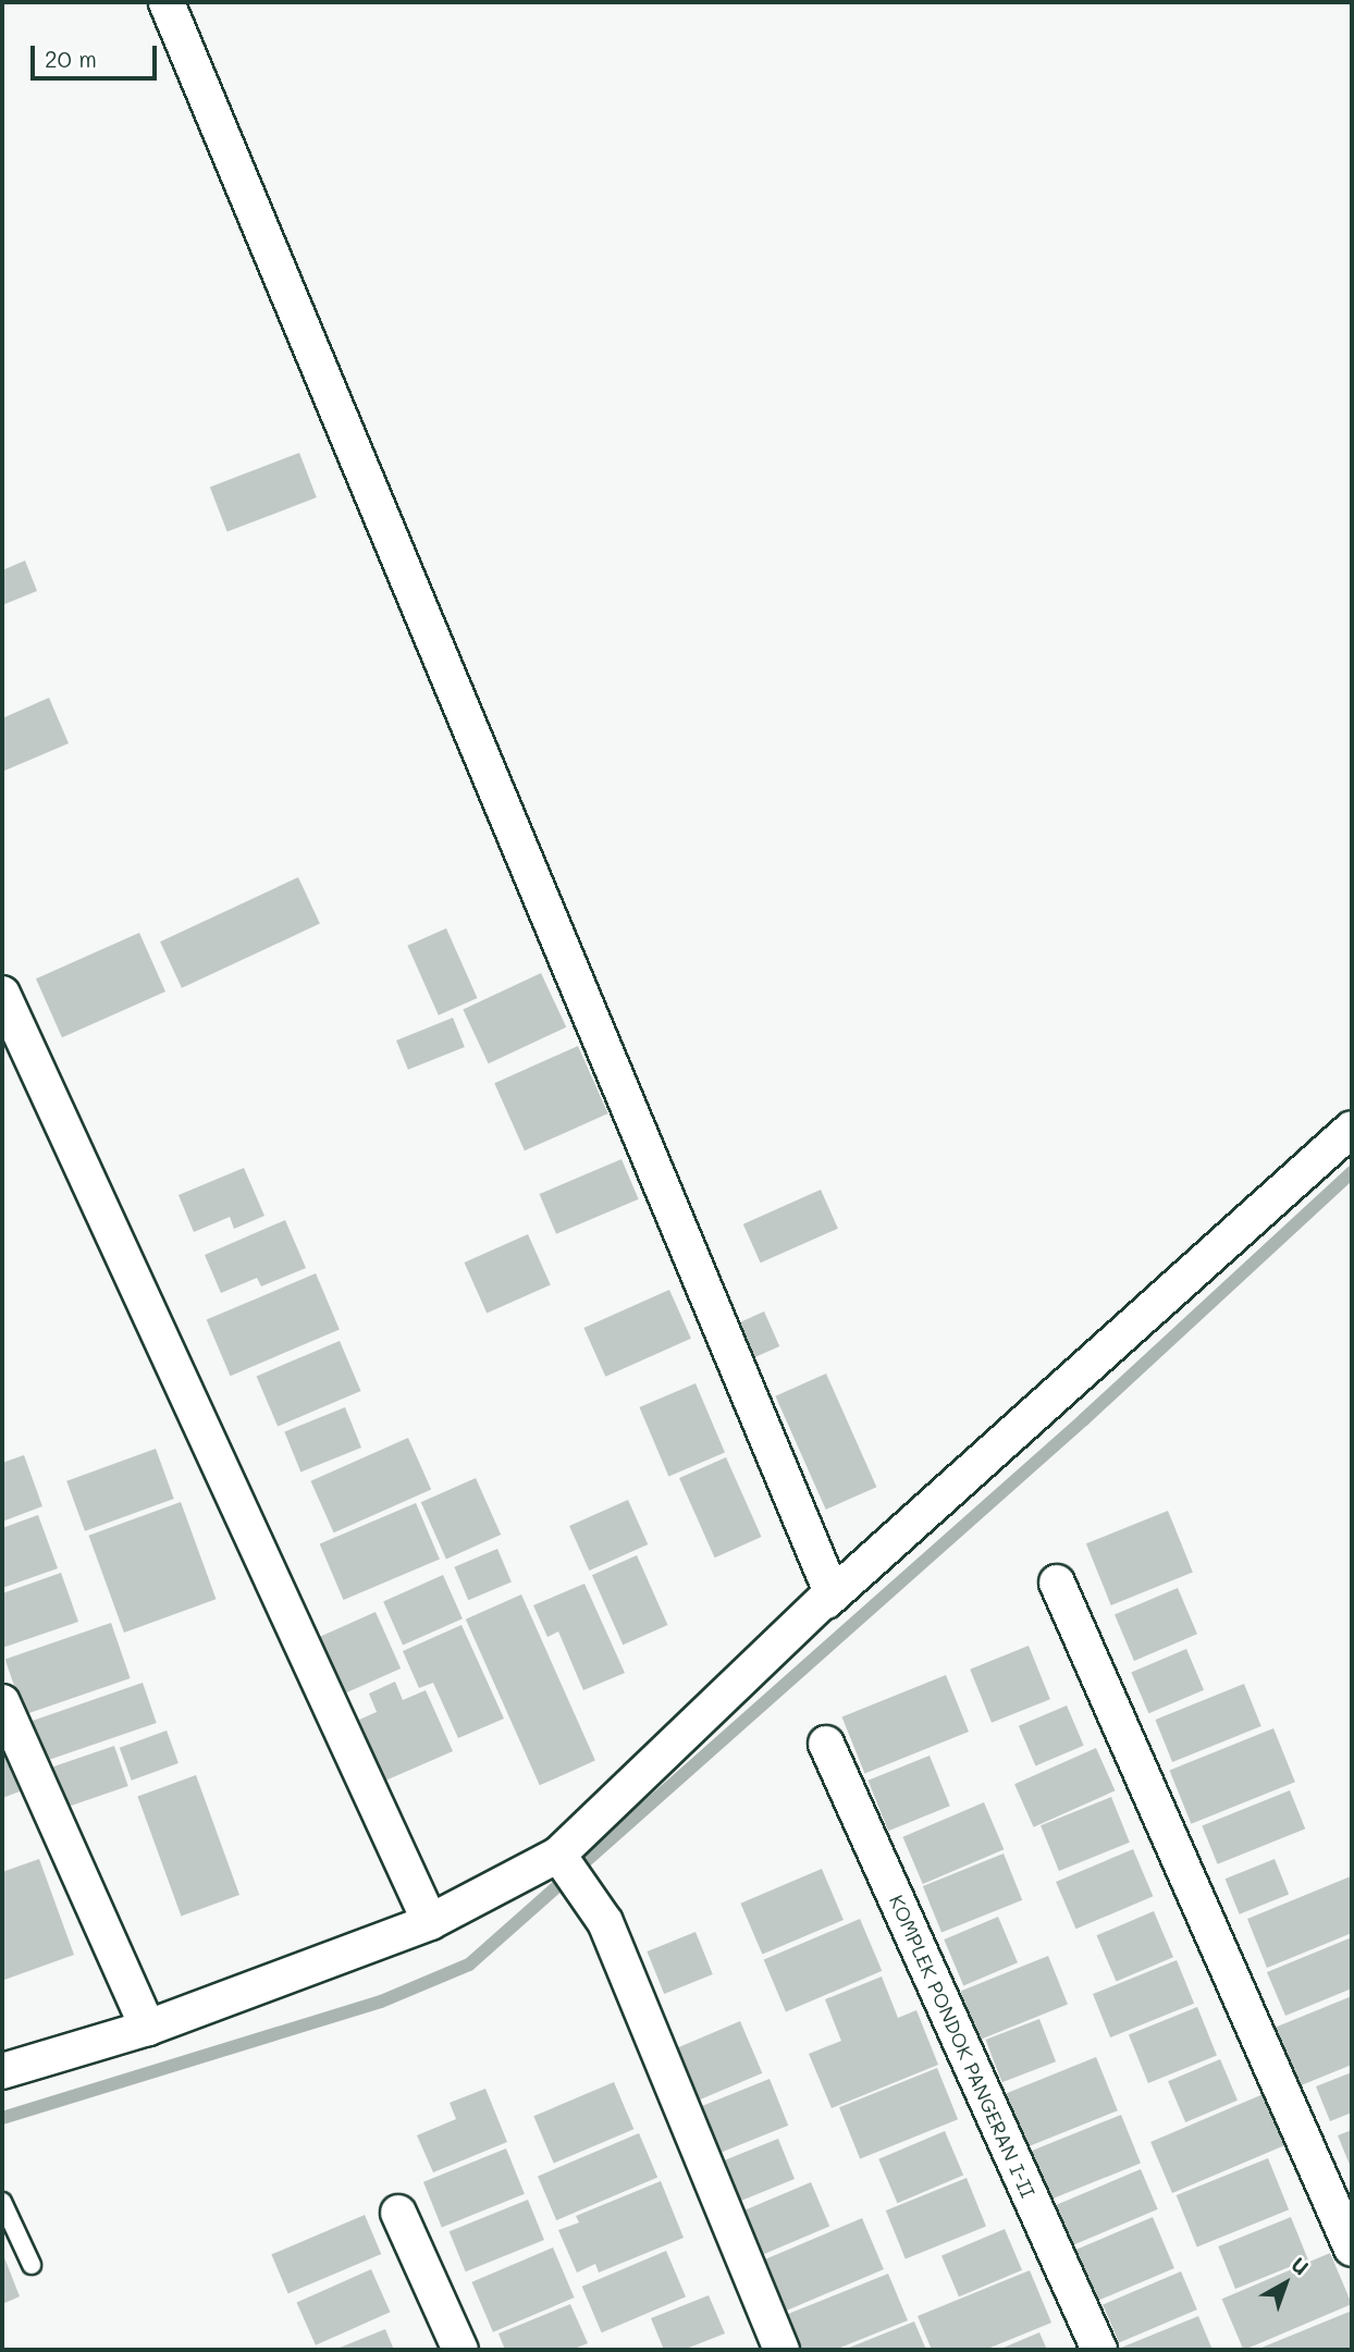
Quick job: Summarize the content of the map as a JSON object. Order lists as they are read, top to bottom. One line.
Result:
{"streets":{"street":["KOMPLEK PONDOK PANGERAN I-II"]},"scale_bar":"20 m","north":"top right"}
